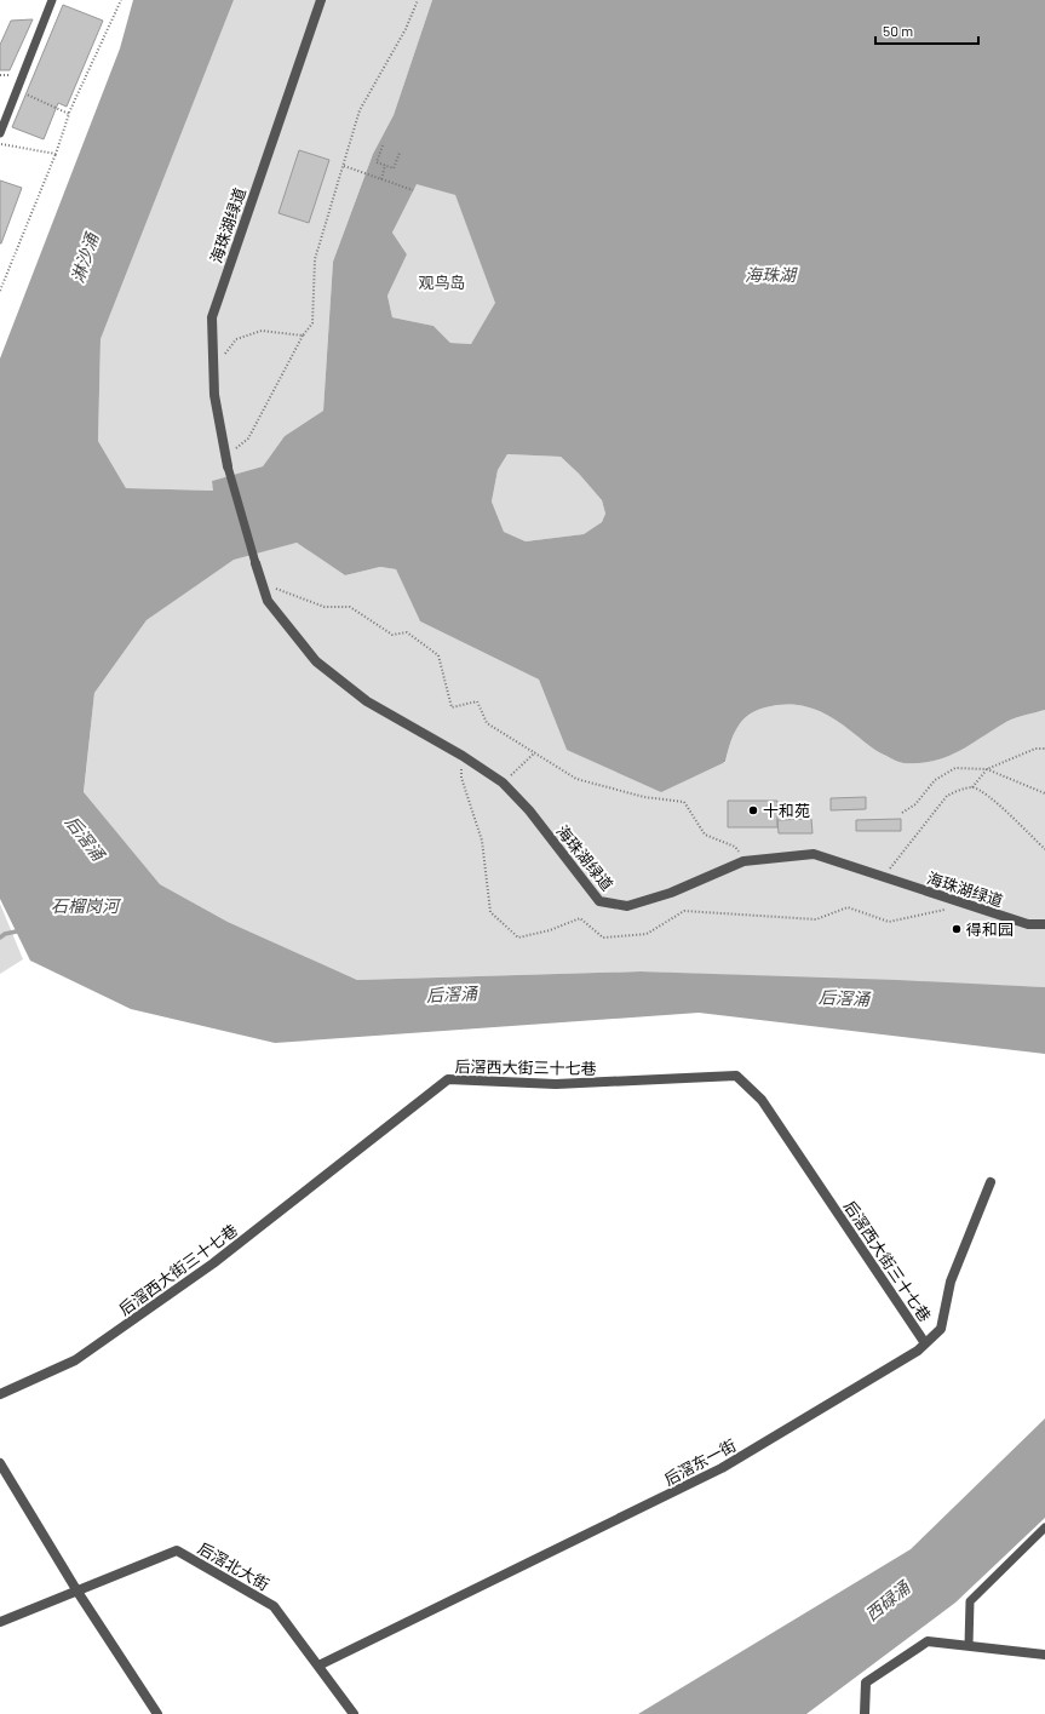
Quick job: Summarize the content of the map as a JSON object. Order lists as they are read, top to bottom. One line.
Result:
{"streets":{"street":["海珠湖绿道","后滘西大街三十七巷","后滘东一街","后滘北大街"]},"crossings":[["后滘西大街三十七巷","后滘东一街"],["后滘东一街","后滘北大街"]],"water":["淋沙涌","海珠湖","后滘涌","石榴岗河","西碌涌"],"parks":["观鸟岛"],"places":["十和苑","得和园"],"scale_bar":"50 m"}
